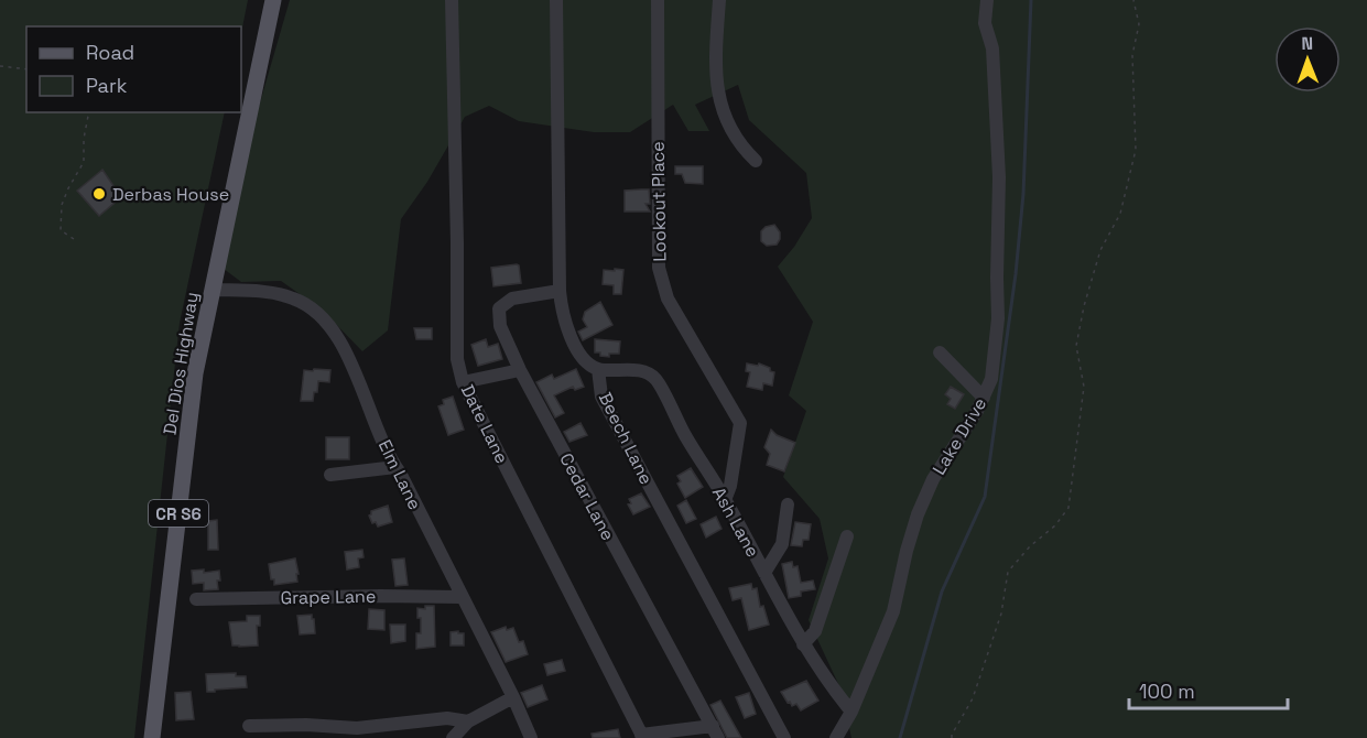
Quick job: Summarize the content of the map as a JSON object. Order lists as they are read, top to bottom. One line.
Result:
{"streets":{"main road":["Del Dios Highway","CR S6"],"street":["Lookout Place","Date Lane","Lake Drive","Beech Lane","Elm Lane","Cedar Lane","Ash Lane","Grape Lane"]},"crossings":[["Lookout Place","Ash Lane"],["Del Dios Highway","Elm Lane"],["Lake Drive","Ash Lane"],["Beech Lane","Cedar Lane"],["Beech Lane","Ash Lane"],["Elm Lane","Grape Lane"]],"places":["Derbas House"],"legend":["Road","Park"],"scale_bar":"100 m","north":"top"}
